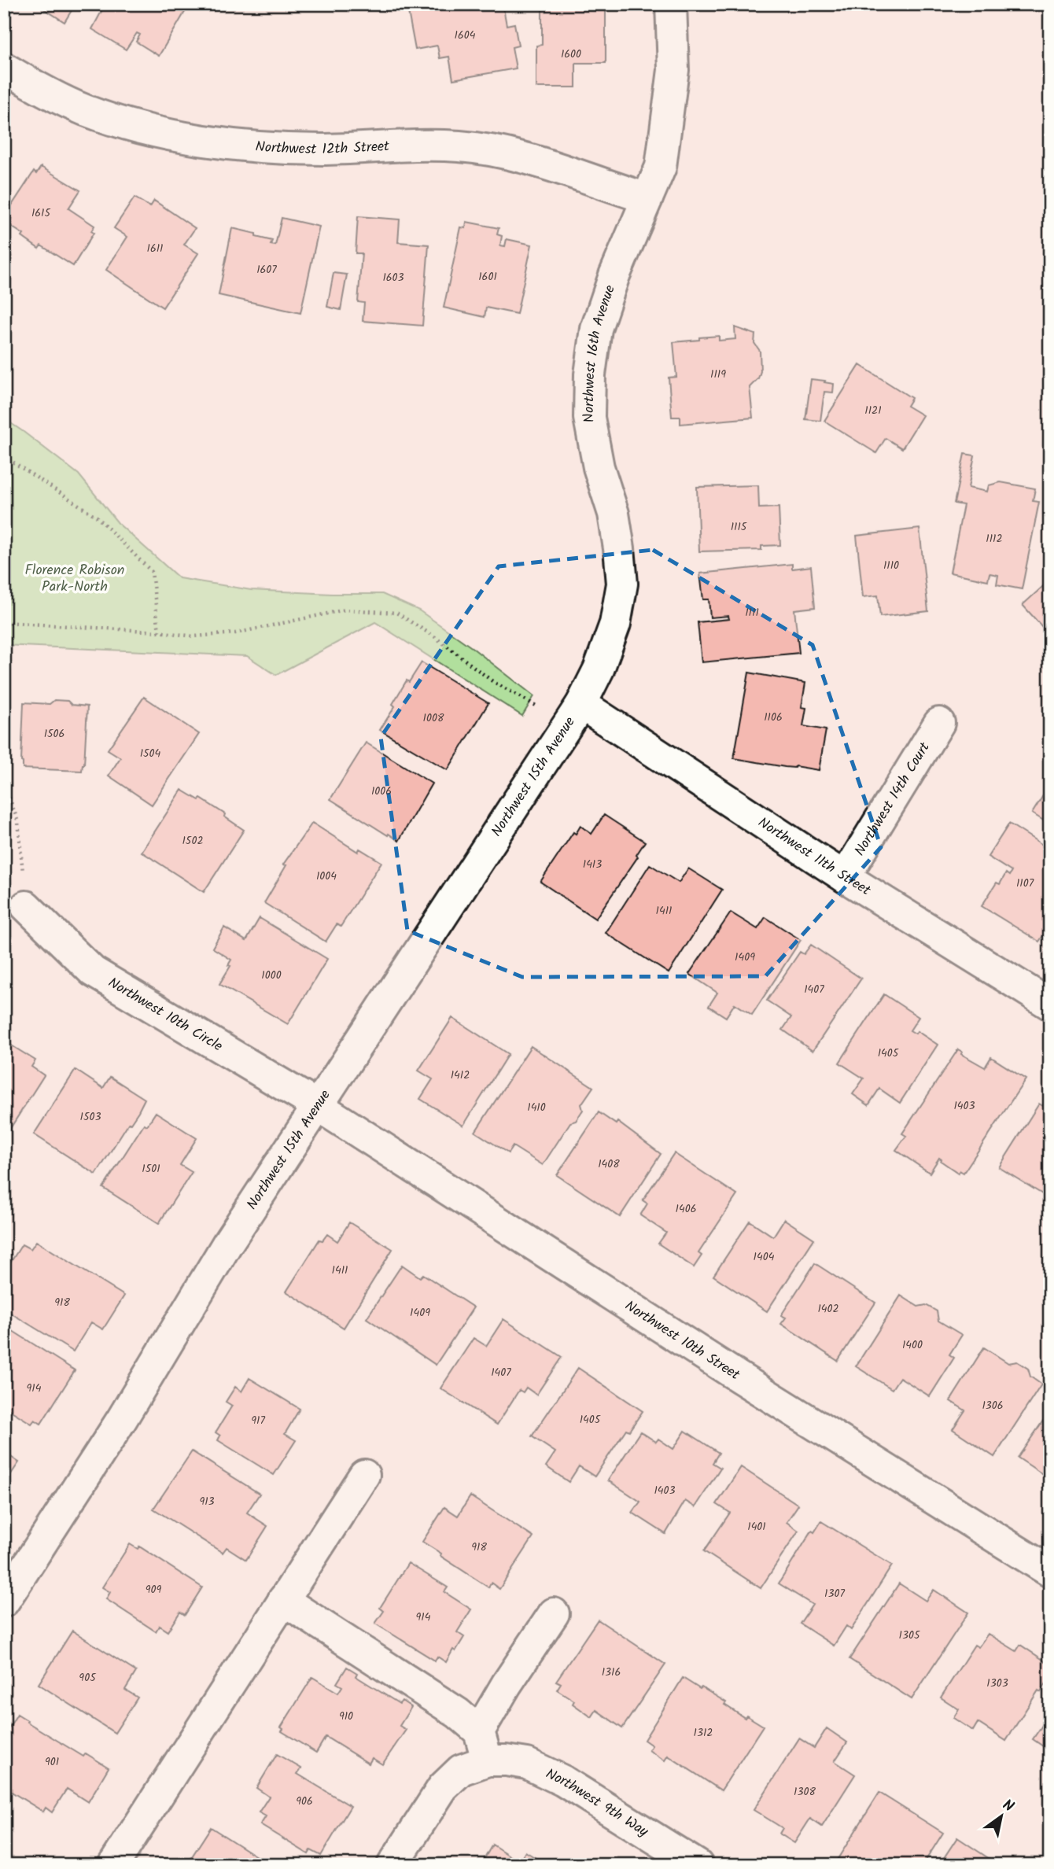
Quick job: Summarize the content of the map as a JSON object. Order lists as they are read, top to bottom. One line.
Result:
{"streets":{"street":["Northwest 12th Street","Northwest 16th Avenue","Northwest 15th Avenue","Northwest 14th Court","Northwest 11th Street","Northwest 10th Circle","Northwest 10th Street","Northwest 9th Way"]},"crossings":[["Northwest 12th Street","Northwest 16th Avenue"],["Northwest 16th Avenue","Northwest 15th Avenue"],["Northwest 16th Avenue","Northwest 11th Street"],["Northwest 15th Avenue","Northwest 11th Street"],["Northwest 15th Avenue","Northwest 10th Circle"],["Northwest 15th Avenue","Northwest 10th Street"],["Northwest 14th Court","Northwest 11th Street"],["Northwest 10th Circle","Northwest 10th Street"]],"parks":["Florence Robison Park-North"],"house_numbers":["1604","1600","1615","1611","1607","1601","1603","1119","1121","1115","1112","1110","1111","1106","1008","1506","1504","1006","1502","1413","1004","1107","1411","1409","1000","1407","1405","1412","1403","1410","1503","1408","1501","1406","1404","1411","918","1402","1409","1400","1407","914","1306","1405","917","1403","913","1401","918","909","1307","914","1305","1316","905","1303","910","1312","901","1308","906"],"north":"top right"}
